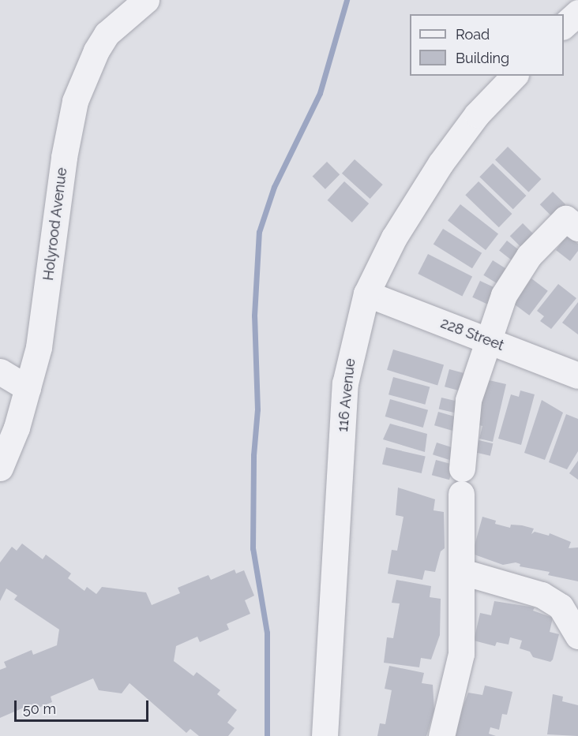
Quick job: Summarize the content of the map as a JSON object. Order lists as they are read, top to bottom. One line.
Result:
{"streets":{"street":["Holyrood Avenue","228 Street","116 Avenue"]},"crossings":[["228 Street","116 Avenue"]],"legend":["Road","Building"],"scale_bar":"50 m"}
